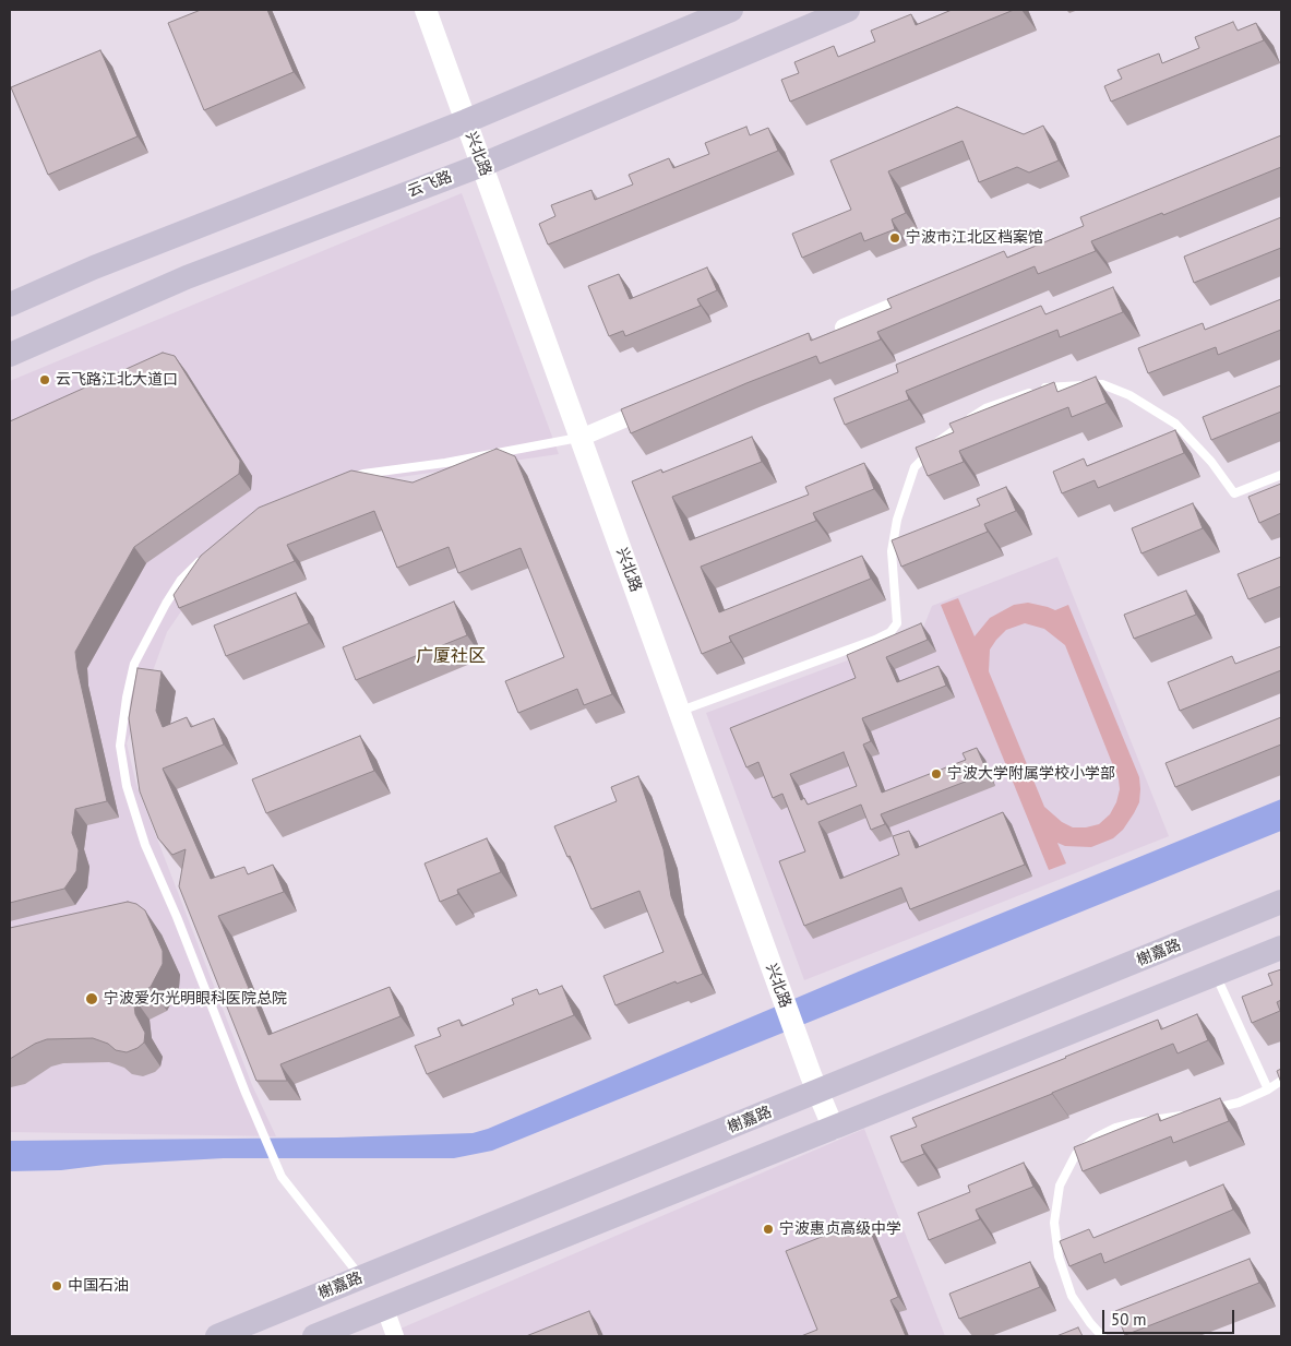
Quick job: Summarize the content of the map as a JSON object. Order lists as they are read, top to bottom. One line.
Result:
{"streets":{"main road":["云飞路","榭嘉路"],"street":["兴北路"]},"crossings":[["兴北路","云飞路"],["兴北路","榭嘉路"]],"districts":["广厦社区"],"places":["宁波市江北区档案馆","云飞路江北大道口","宁波大学附属学校小学部","宁波爱尔光明眼科医院总院","宁波惠贞高级中学","中国石油"],"scale_bar":"50 m"}
